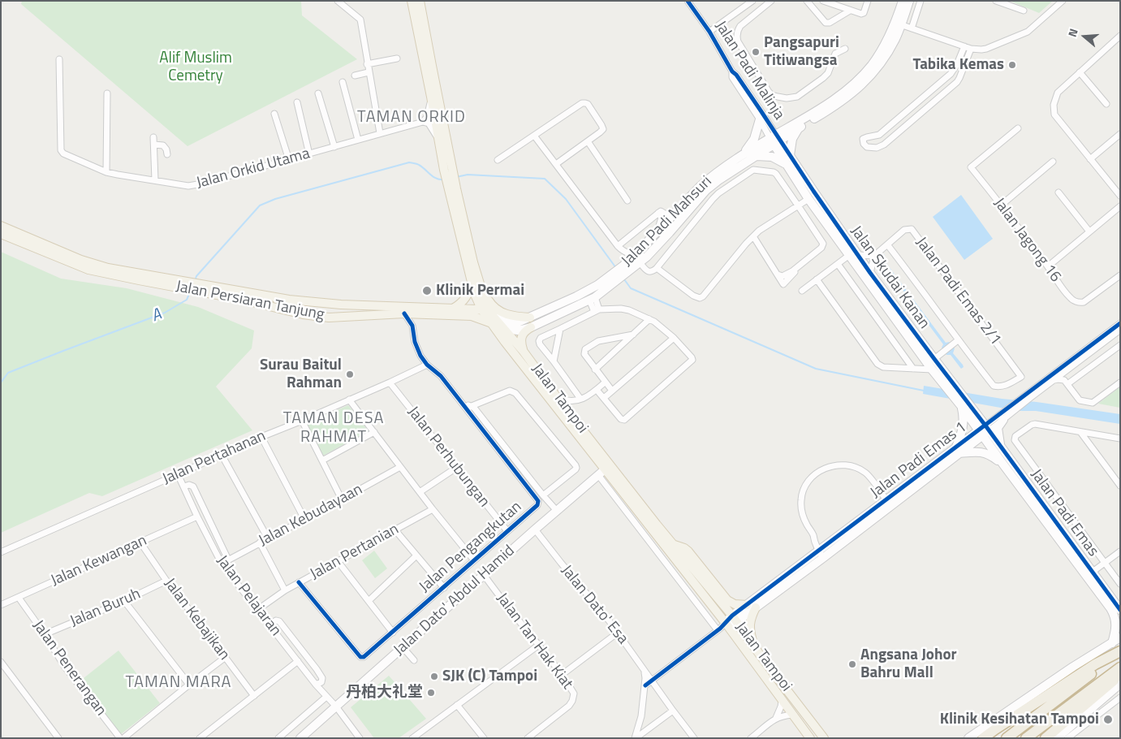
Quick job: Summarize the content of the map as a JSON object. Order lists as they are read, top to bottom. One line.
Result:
{"streets":{"main road":["Jalan Persiaran Tanjung","Jalan Tampoi"],"street":["Jalan Padi Malinja","Jalan Orkid Utama","Jalan Padi Mahsuri","Jalan Jagong 16","Jalan Skudai Kanan","Jalan Padi Emas 2/1","Jalan Perhubungan","Jalan Pertahanan","Jalan Padi Emas 1","Jalan Padi Emas","Jalan Kebudayaan","Jalan Pengangkutan","Jalan Pertanian","Jalan Kewangan","Jalan Pelajaran","Jalan Dato' Abdul Hamid","Jalan Dato' Esa","Jalan Buruh","Jalan Kebajikan","Jalan Tan Hak Kiat","Jalan Penerangan"]},"crossings":[["Jalan Padi Malinja","Jalan Padi Mahsuri"],["Jalan Padi Malinja","Jalan Skudai Kanan"],["Jalan Padi Mahsuri","Jalan Skudai Kanan"],["Jalan Padi Mahsuri","Jalan Persiaran Tanjung"],["Jalan Padi Mahsuri","Jalan Tampoi"],["Jalan Skudai Kanan","Jalan Padi Emas 1"],["Jalan Skudai Kanan","Jalan Padi Emas"],["Jalan Persiaran Tanjung","Jalan Tampoi"],["Jalan Tampoi","Jalan Padi Emas 1"],["Jalan Tampoi","Jalan Dato' Abdul Hamid"],["Jalan Perhubungan","Jalan Pertahanan"],["Jalan Perhubungan","Jalan Pengangkutan"],["Jalan Pertahanan","Jalan Pelajaran"],["Jalan Padi Emas 1","Jalan Padi Emas"],["Jalan Kebudayaan","Jalan Pelajaran"],["Jalan Pengangkutan","Jalan Pertanian"],["Jalan Pertanian","Jalan Pelajaran"],["Jalan Kewangan","Jalan Pelajaran"],["Jalan Kewangan","Jalan Kebajikan"],["Jalan Kewangan","Jalan Penerangan"],["Jalan Pelajaran","Jalan Dato' Abdul Hamid"],["Jalan Dato' Abdul Hamid","Jalan Dato' Esa"],["Jalan Dato' Abdul Hamid","Jalan Tan Hak Kiat"],["Jalan Buruh","Jalan Kebajikan"],["Jalan Buruh","Jalan Penerangan"]],"districts":["TAMAN ORKID","TAMAN DESA RAHMAT","TAMAN MARA"],"water":["A"],"parks":["Alif Muslim Cemetry"],"places":["Pangsapuri Titiwangsa","Tabika Kemas","Klinik Permai","Surau Baitul Rahman","Angsana Johor Bahru Mall","SJK (C) Tampoi","丹柏大礼堂","Klinik Kesihatan Tampoi"],"north":"left"}
